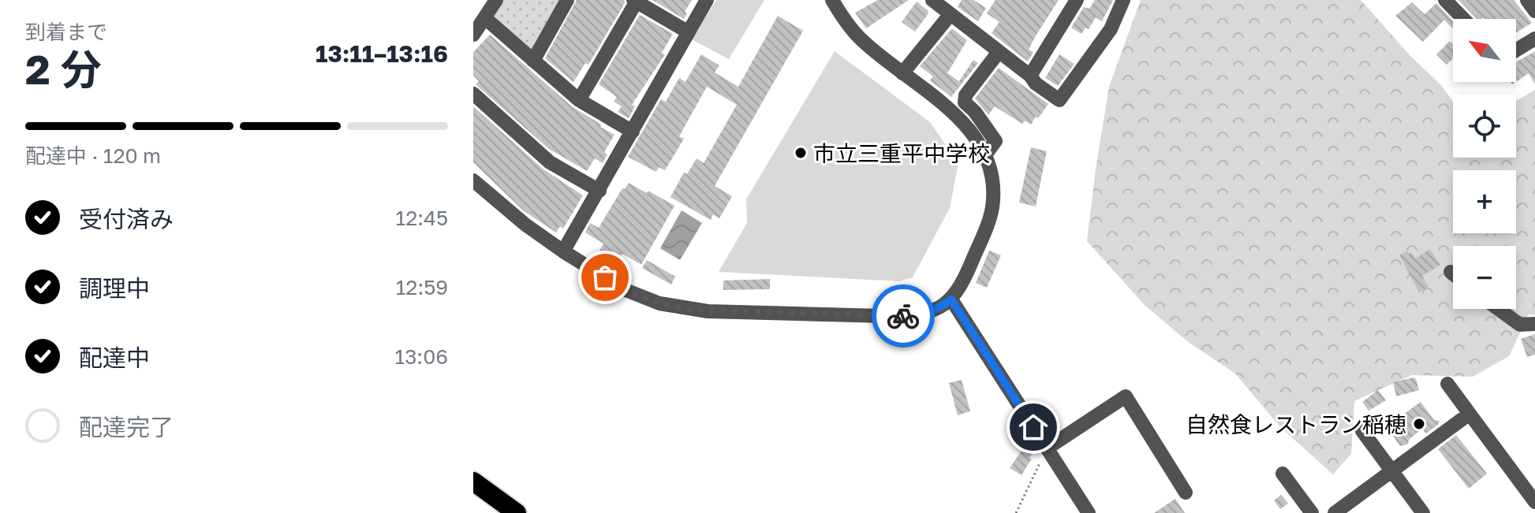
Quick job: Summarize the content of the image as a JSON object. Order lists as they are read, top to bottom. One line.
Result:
{"places":["市立三重平中学校","自然食レストラン稲穂"],"north":"top left","page":{"heading":["2 分","到着まで","13:11–13:16"],"map_buttons":["+","−"],"bar":"配達中 · 120 m","list":[["受付済み","12:45"],["調理中","12:59"],["配達中","13:06"],"配達完了"]}}
